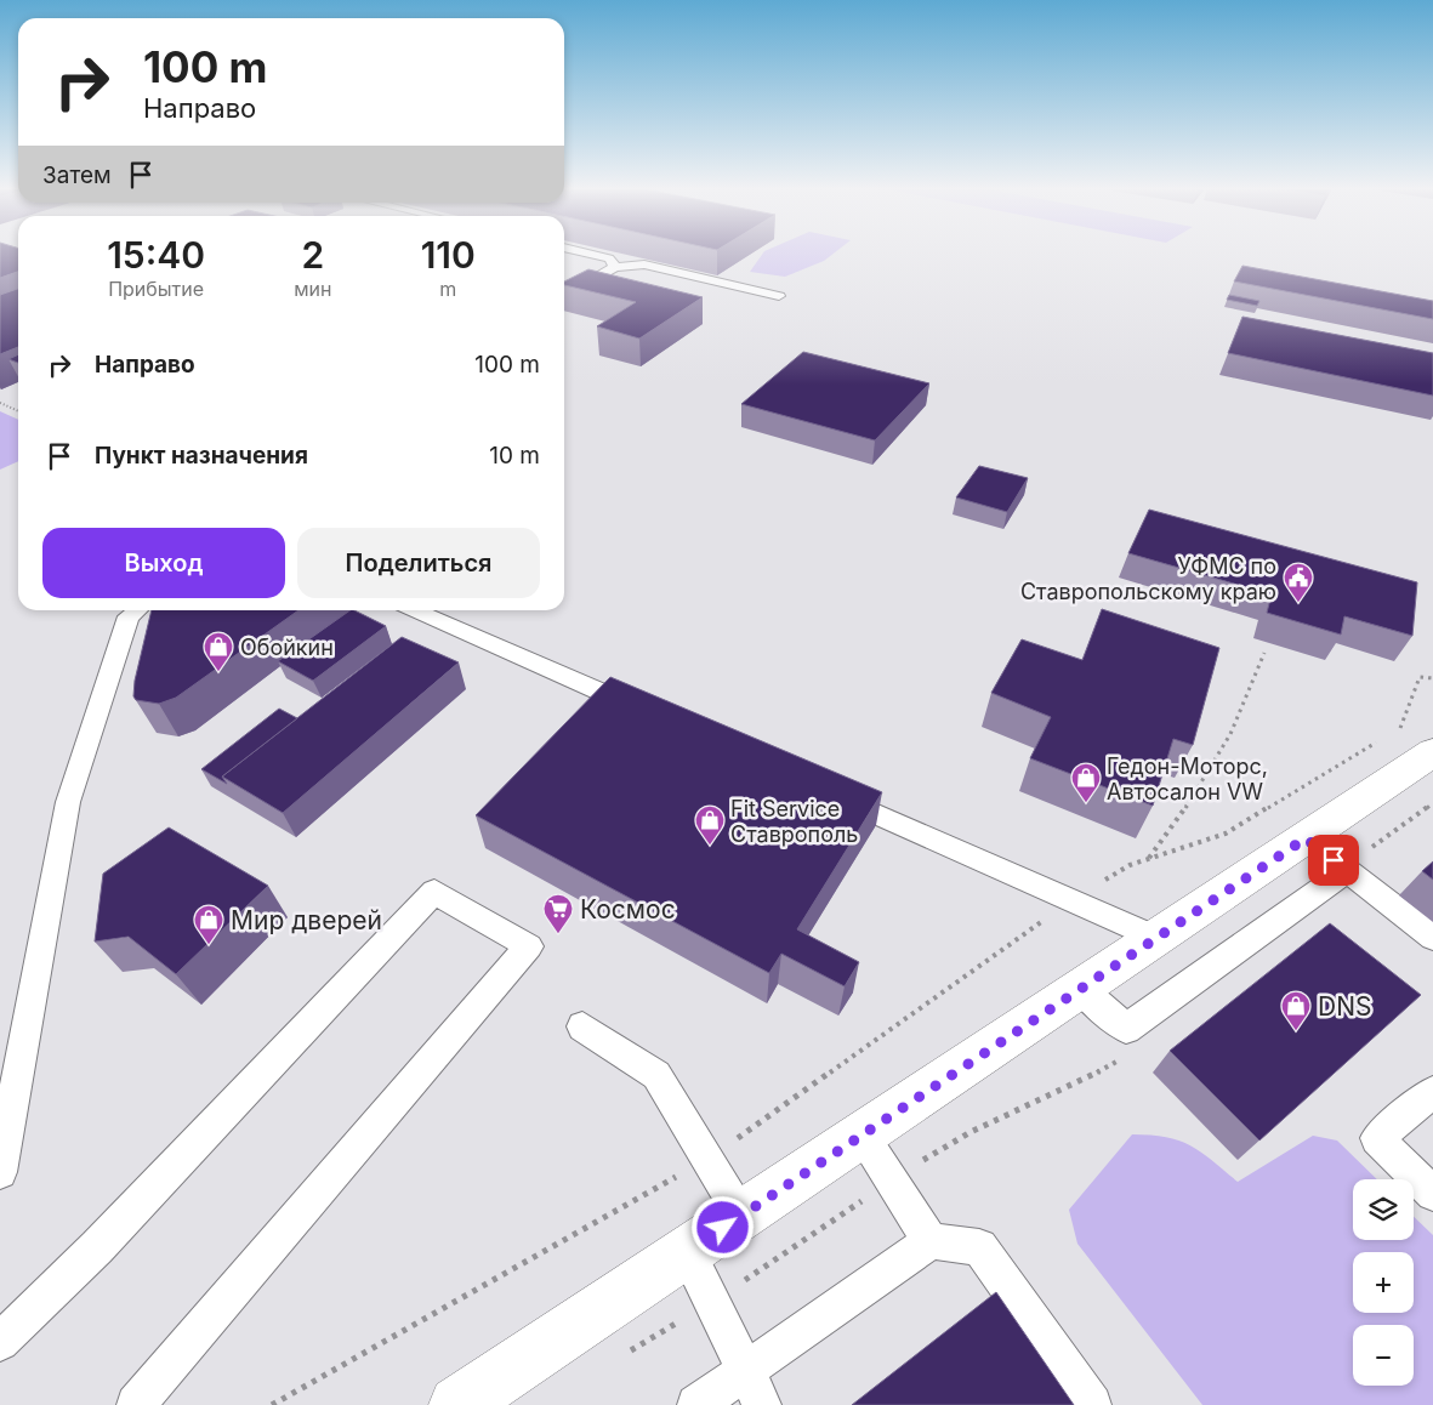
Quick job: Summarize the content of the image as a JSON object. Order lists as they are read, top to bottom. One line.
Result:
{"places":{"public building":["УФМС по Ставропольскому краю"],"shop":["Обойкин","Гедон-Моторс, Автосалон VW","Fit Service Ставрополь","Мир дверей","DNS"],"supermarket":["Космос"]},"page":{"turn":["100 m","Направо"],"then":"Затем","eta":["15:40","Прибытие","2","мин","110","m"],"list":[{"name":"Направо","value":"100 m"},{"name":"Пункт назначения","value":"10 m"}],"buttons":["Выход","Поделиться"],"map_buttons":["+","−"]}}
